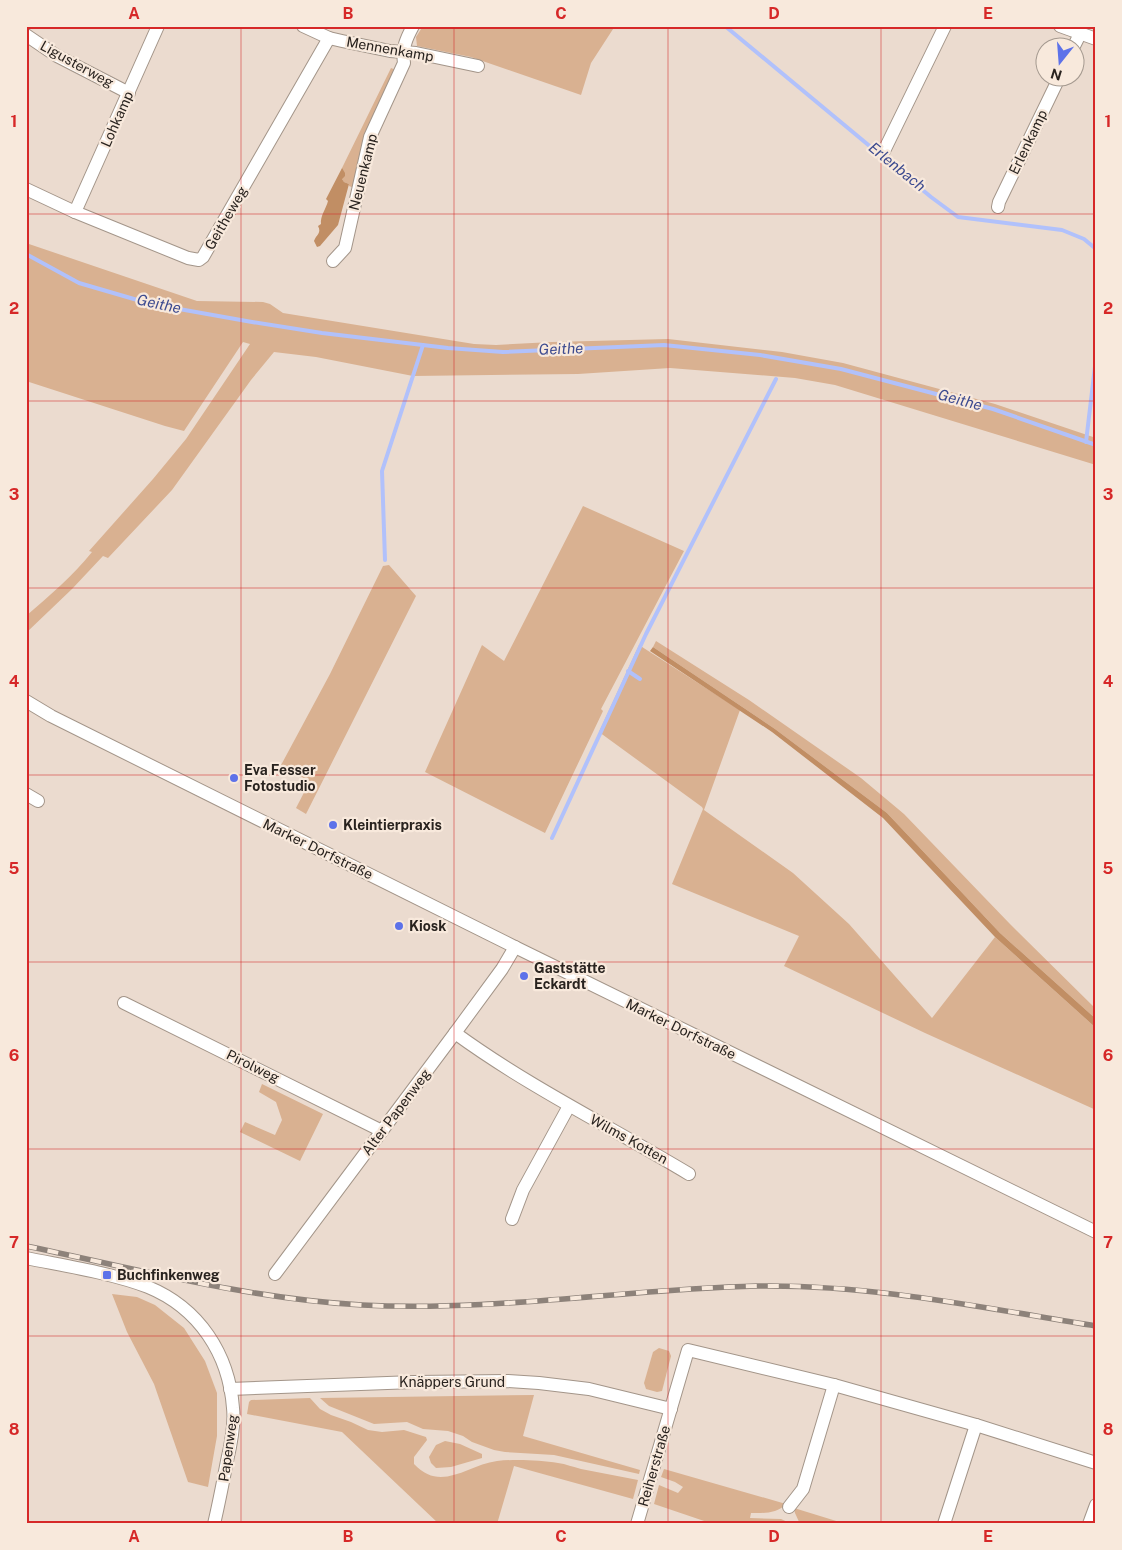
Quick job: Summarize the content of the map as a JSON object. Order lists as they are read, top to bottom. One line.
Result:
{"streets":{"street":["Mennenkamp","Ligusterweg","Lohkamp","Erlenkamp","Neuenkamp","Geitheweg","Marker Dorfstraße","Pirolweg","Alter Papenweg","Wilms Kotten","Knäppers Grund","Papenweg","Reiherstraße"]},"crossings":[["Mennenkamp","Neuenkamp"],["Mennenkamp","Geitheweg"],["Ligusterweg","Lohkamp"],["Lohkamp","Geitheweg"],["Marker Dorfstraße","Alter Papenweg"],["Pirolweg","Alter Papenweg"],["Alter Papenweg","Wilms Kotten"],["Knäppers Grund","Papenweg"],["Knäppers Grund","Reiherstraße"]],"water":["Erlenbach","Geithe"],"places":{"other":["Eva Fesser Fotostudio","Kleintierpraxis","Kiosk","Gaststätte Eckardt"],"transit":["Buchfinkenweg"]},"north":"bottom","grid":{"columns":["A","B","C","D","E"],"rows":["1","2","3","4","5","6","7","8"]}}
